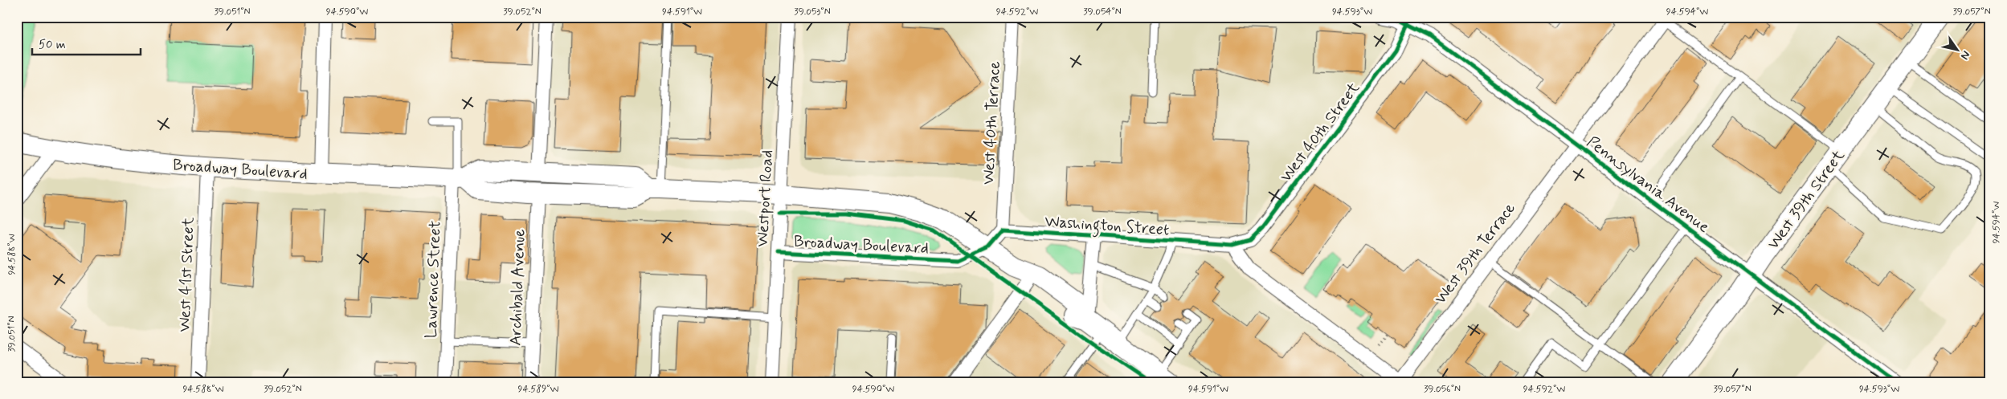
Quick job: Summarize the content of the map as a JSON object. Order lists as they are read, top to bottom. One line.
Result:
{"streets":{"main road":["Broadway Boulevard","West 39th Street"],"street":["West 40th Terrace","West 40th Street","Pennsylvania Avenue","Westport Road","Washington Street","West 39th Terrace","West 41st Street","Lawrence Street","Archibald Avenue"]},"crossings":[["West 40th Terrace","Washington Street"],["West 40th Street","Pennsylvania Avenue"],["West 40th Street","Washington Street"],["Broadway Boulevard","Westport Road"],["Broadway Boulevard","West 41st Street"],["Broadway Boulevard","Lawrence Street"],["Broadway Boulevard","Archibald Avenue"],["Pennsylvania Avenue","West 39th Street"],["Pennsylvania Avenue","West 39th Terrace"]],"scale_bar":"50 m","north":"bottom right","coordinates":["39.051°N","94.590°W","39.052°N","94.591°W","39.053°N","94.592°W","39.054°N","94.593°W","94.594°W","39.057°N","94.588°W","94.589°W","39.056°N"]}
